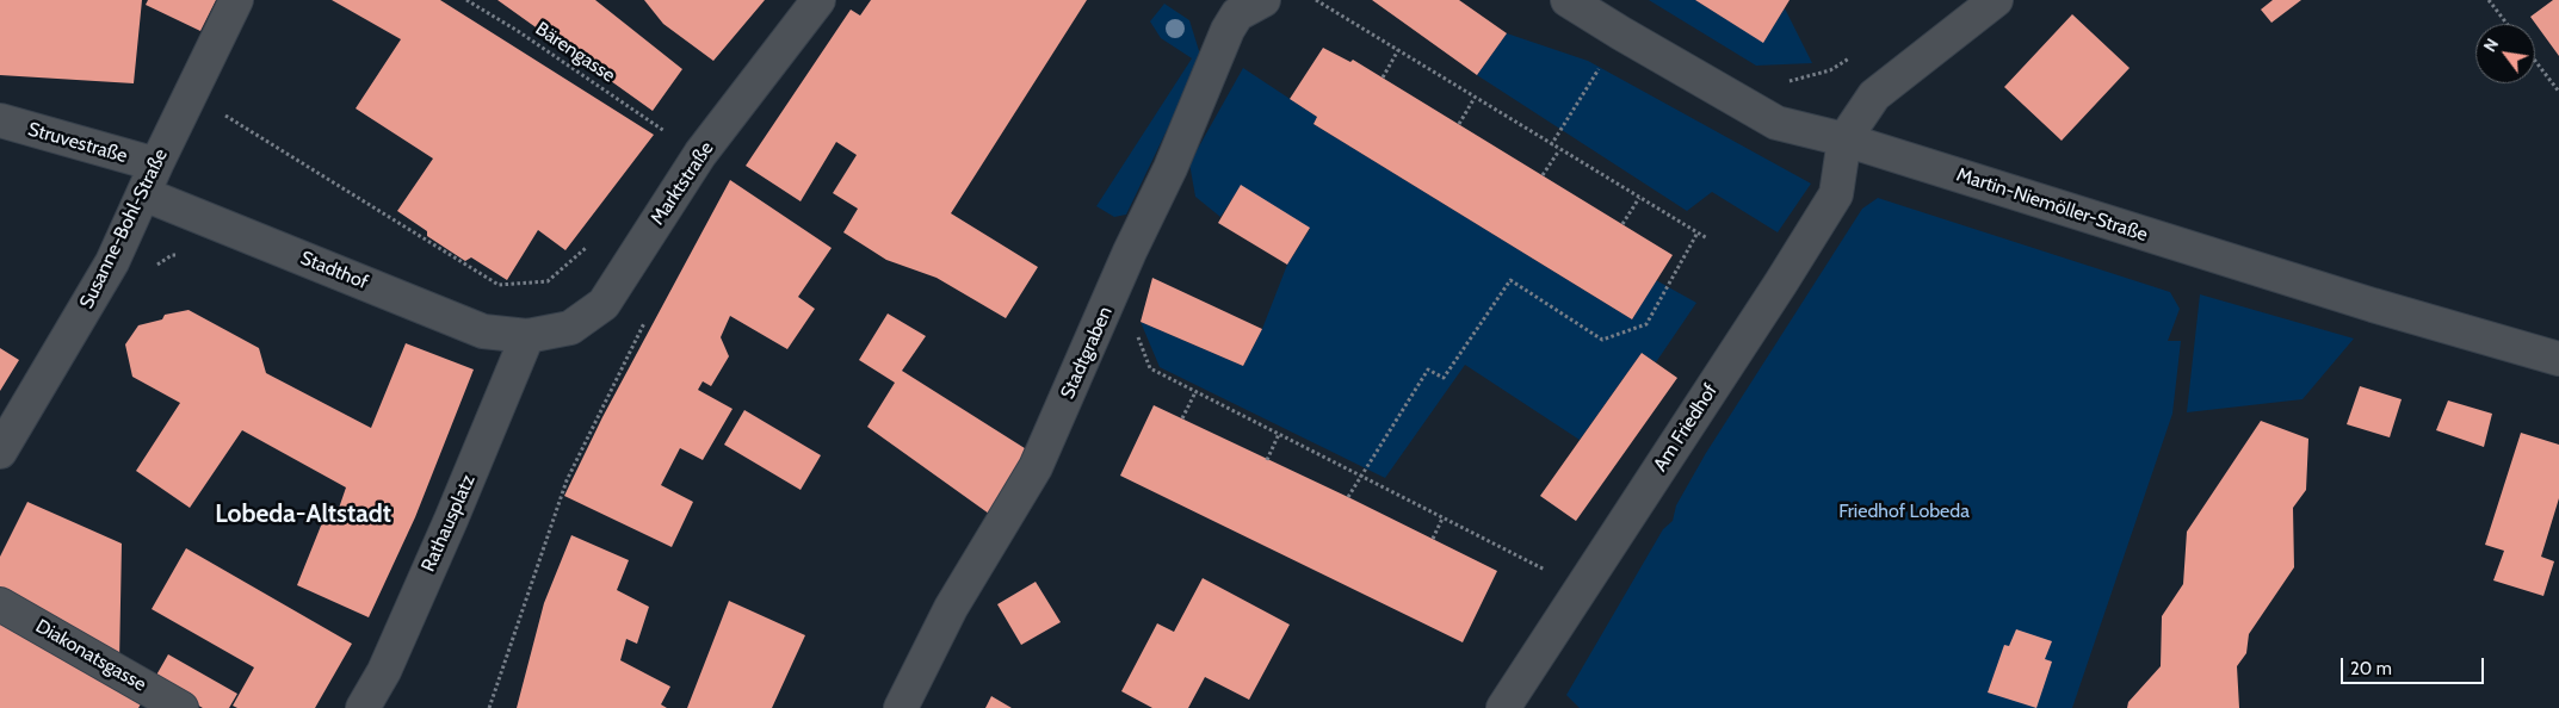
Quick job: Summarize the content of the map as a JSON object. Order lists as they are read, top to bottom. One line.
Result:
{"streets":{"street":["Struvestraße","Marktstraße","Martin-Niemöller-Straße","Susanne-Bohl-Straße","Stadthof","Stadtgraben","Am Friedhof","Rathausplatz","Diakonatsgasse"],"path":["Bärengasse"]},"crossings":[["Struvestraße","Susanne-Bohl-Straße"],["Marktstraße","Stadthof"],["Marktstraße","Rathausplatz"],["Martin-Niemöller-Straße","Am Friedhof"],["Susanne-Bohl-Straße","Stadthof"],["Stadthof","Rathausplatz"]],"districts":["Lobeda-Altstadt"],"parks":["Friedhof Lobeda"],"scale_bar":"20 m","north":"top left"}
